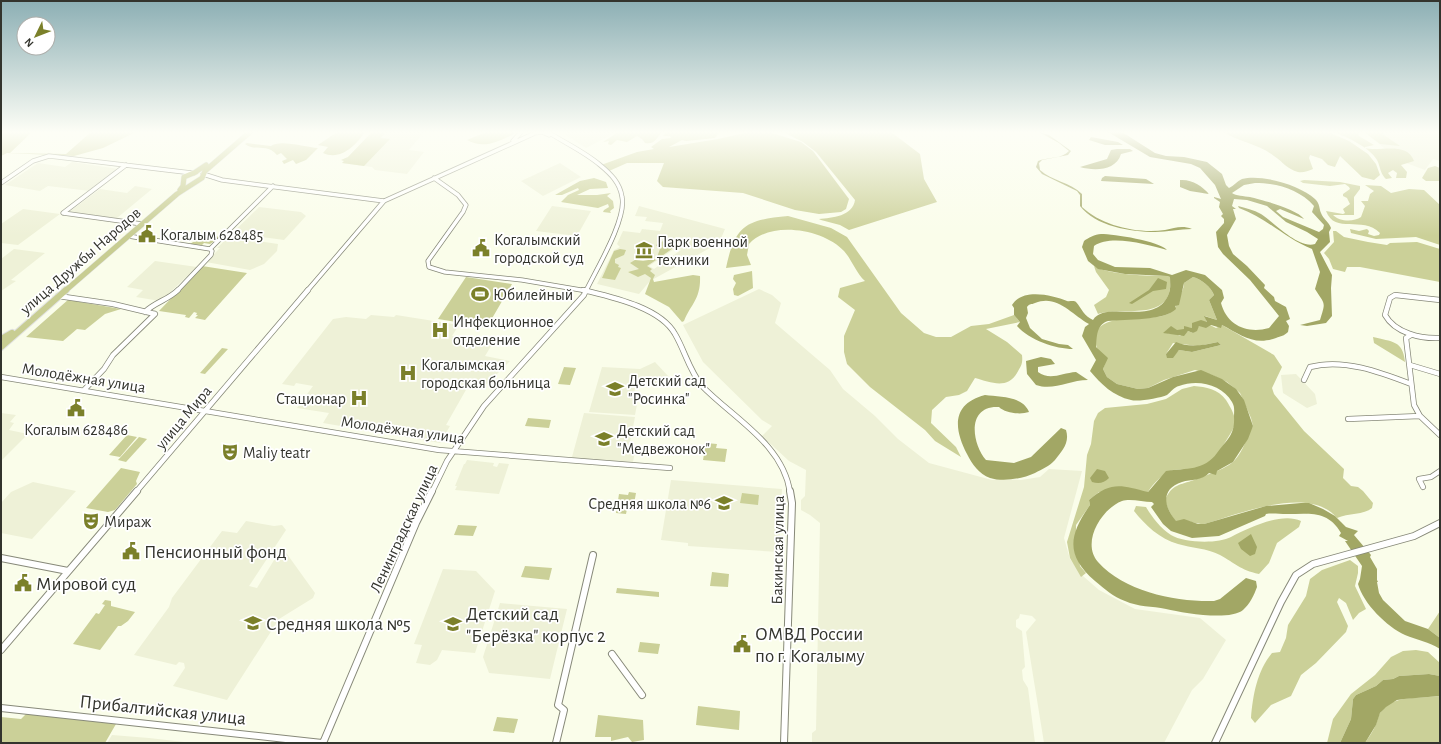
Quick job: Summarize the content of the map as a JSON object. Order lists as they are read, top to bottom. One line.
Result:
{"streets":{"main road":["улица Дружбы Народов"],"street":["Молодёжная улица","улица Мира","Ленинградская улица","Бакинская улица","Прибалтийская улица"]},"crossings":[["Молодёжная улица","улица Мира"],["Молодёжная улица","Ленинградская улица"],["Ленинградская улица","Бакинская улица"],["Ленинградская улица","Прибалтийская улица"]],"places":{"public building":["Когалым 628485","Когалымский городской суд","Когалым 628486","Пенсионный фонд","Мировой суд","ОМВД России по г. Когалыму"],"museum":["Парк военной техники"],"sports":["Юбилейный"],"hospital":["Инфекционное отделение","Когалымская городская больница","Стационар"],"school or university":["Детский сад \"Росинка\"","Детский сад \"Медвежонок\"","Средняя школа №6","Средняя школа №5","Детский сад \"Берёзка\" корпус 2"],"theatre":["Maliy teatr","Мираж"]},"north":"bottom left"}
